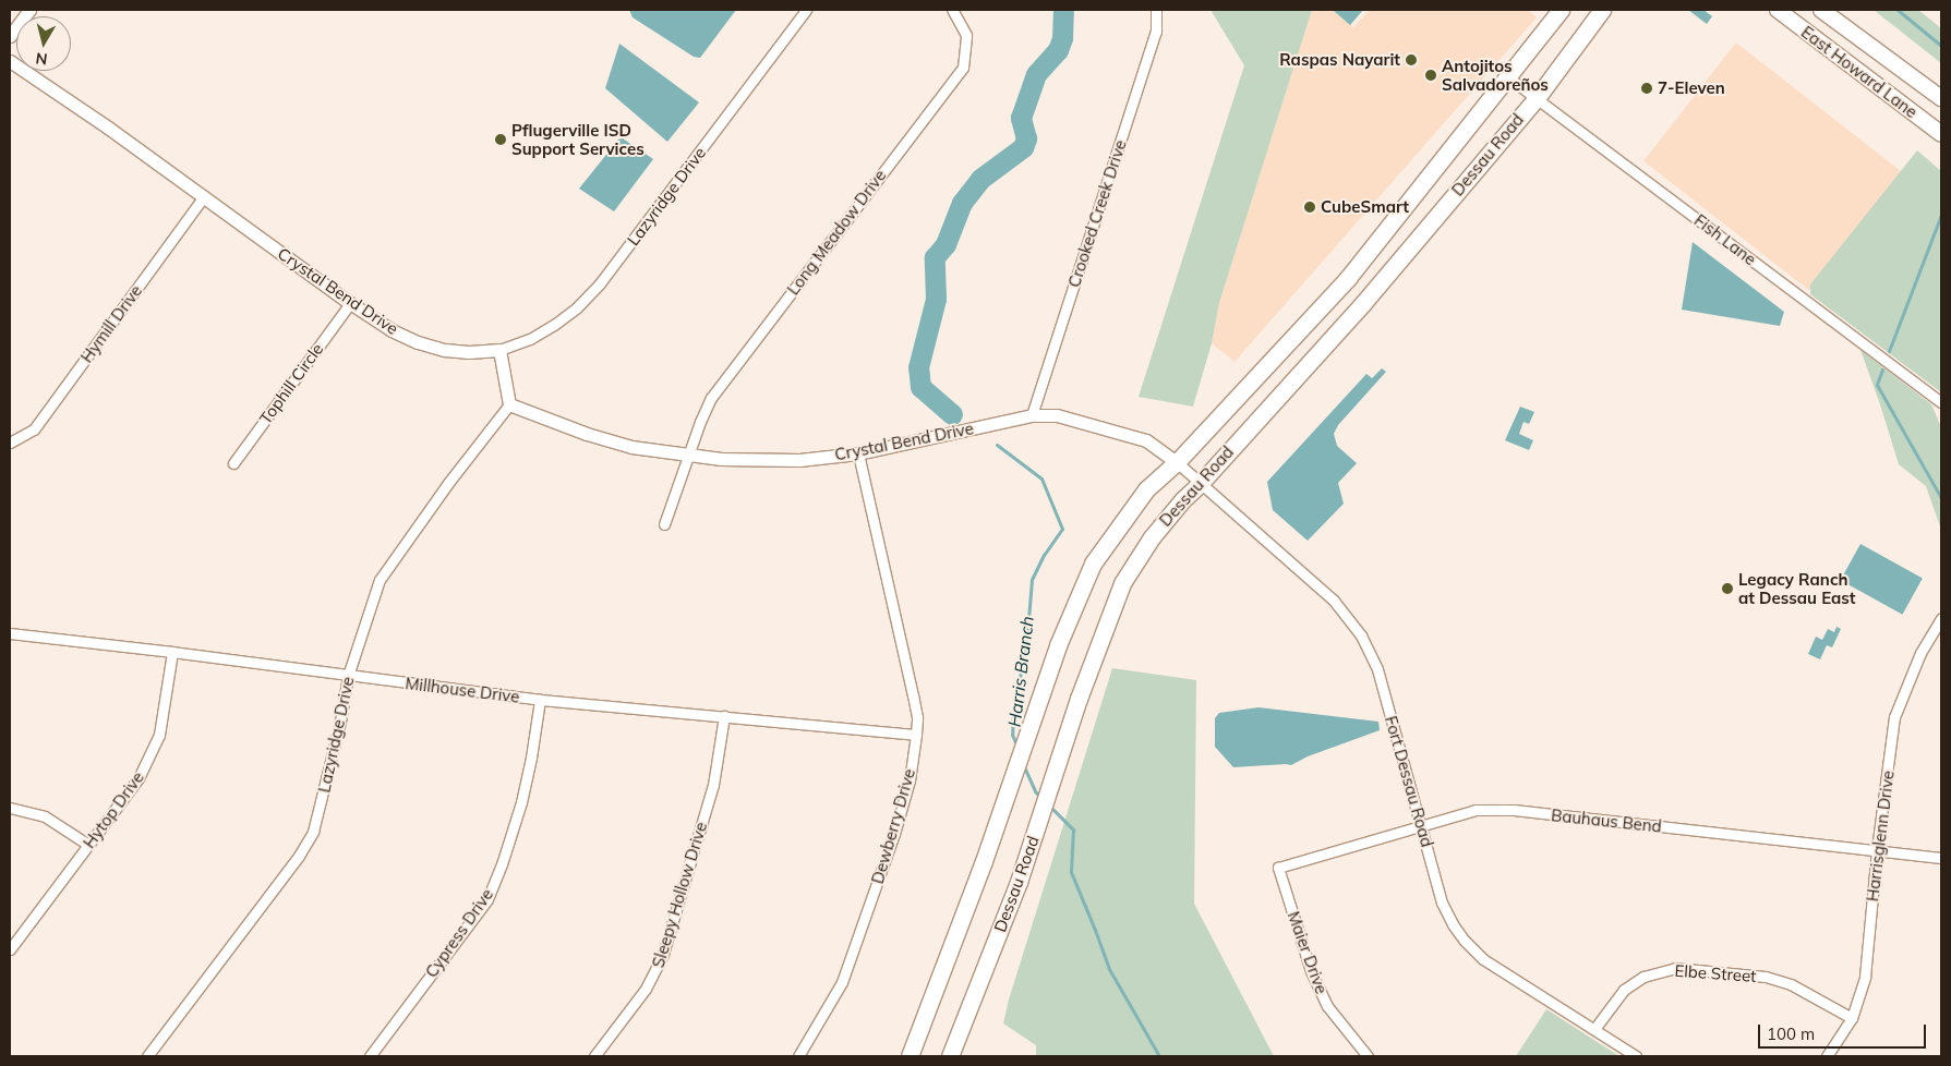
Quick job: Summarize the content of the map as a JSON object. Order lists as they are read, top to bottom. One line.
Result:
{"streets":{"main road":["East Howard Lane","Dessau Road"],"street":["Lazyridge Drive","Crooked Creek Drive","Long Meadow Drive","Fish Lane","Crystal Bend Drive","Hymill Drive","Tophill Circle","Millhouse Drive","Fort Dessau Road","Hytop Drive","Bauhaus Bend","Dewberry Drive","Harrisglenn Drive","Sleepy Hollow Drive","Cypress Drive","Maier Drive","Elbe Street"]},"crossings":[["Dessau Road","Fish Lane"],["Dessau Road","Crystal Bend Drive"],["Dessau Road","Fort Dessau Road"],["Lazyridge Drive","Crystal Bend Drive"],["Lazyridge Drive","Millhouse Drive"],["Crooked Creek Drive","Crystal Bend Drive"],["Long Meadow Drive","Crystal Bend Drive"],["Crystal Bend Drive","Hymill Drive"],["Crystal Bend Drive","Tophill Circle"],["Crystal Bend Drive","Fort Dessau Road"],["Crystal Bend Drive","Dewberry Drive"],["Millhouse Drive","Hytop Drive"],["Millhouse Drive","Dewberry Drive"],["Millhouse Drive","Sleepy Hollow Drive"],["Millhouse Drive","Cypress Drive"],["Fort Dessau Road","Bauhaus Bend"],["Fort Dessau Road","Elbe Street"],["Bauhaus Bend","Harrisglenn Drive"],["Bauhaus Bend","Maier Drive"],["Harrisglenn Drive","Elbe Street"]],"water":["Harris Branch"],"places":["Raspas Nayarit","Antojitos Salvadoreños","7-Eleven","Pflugerville ISD Support Services","CubeSmart","Legacy Ranch at Dessau East"],"scale_bar":"100 m","north":"bottom"}
